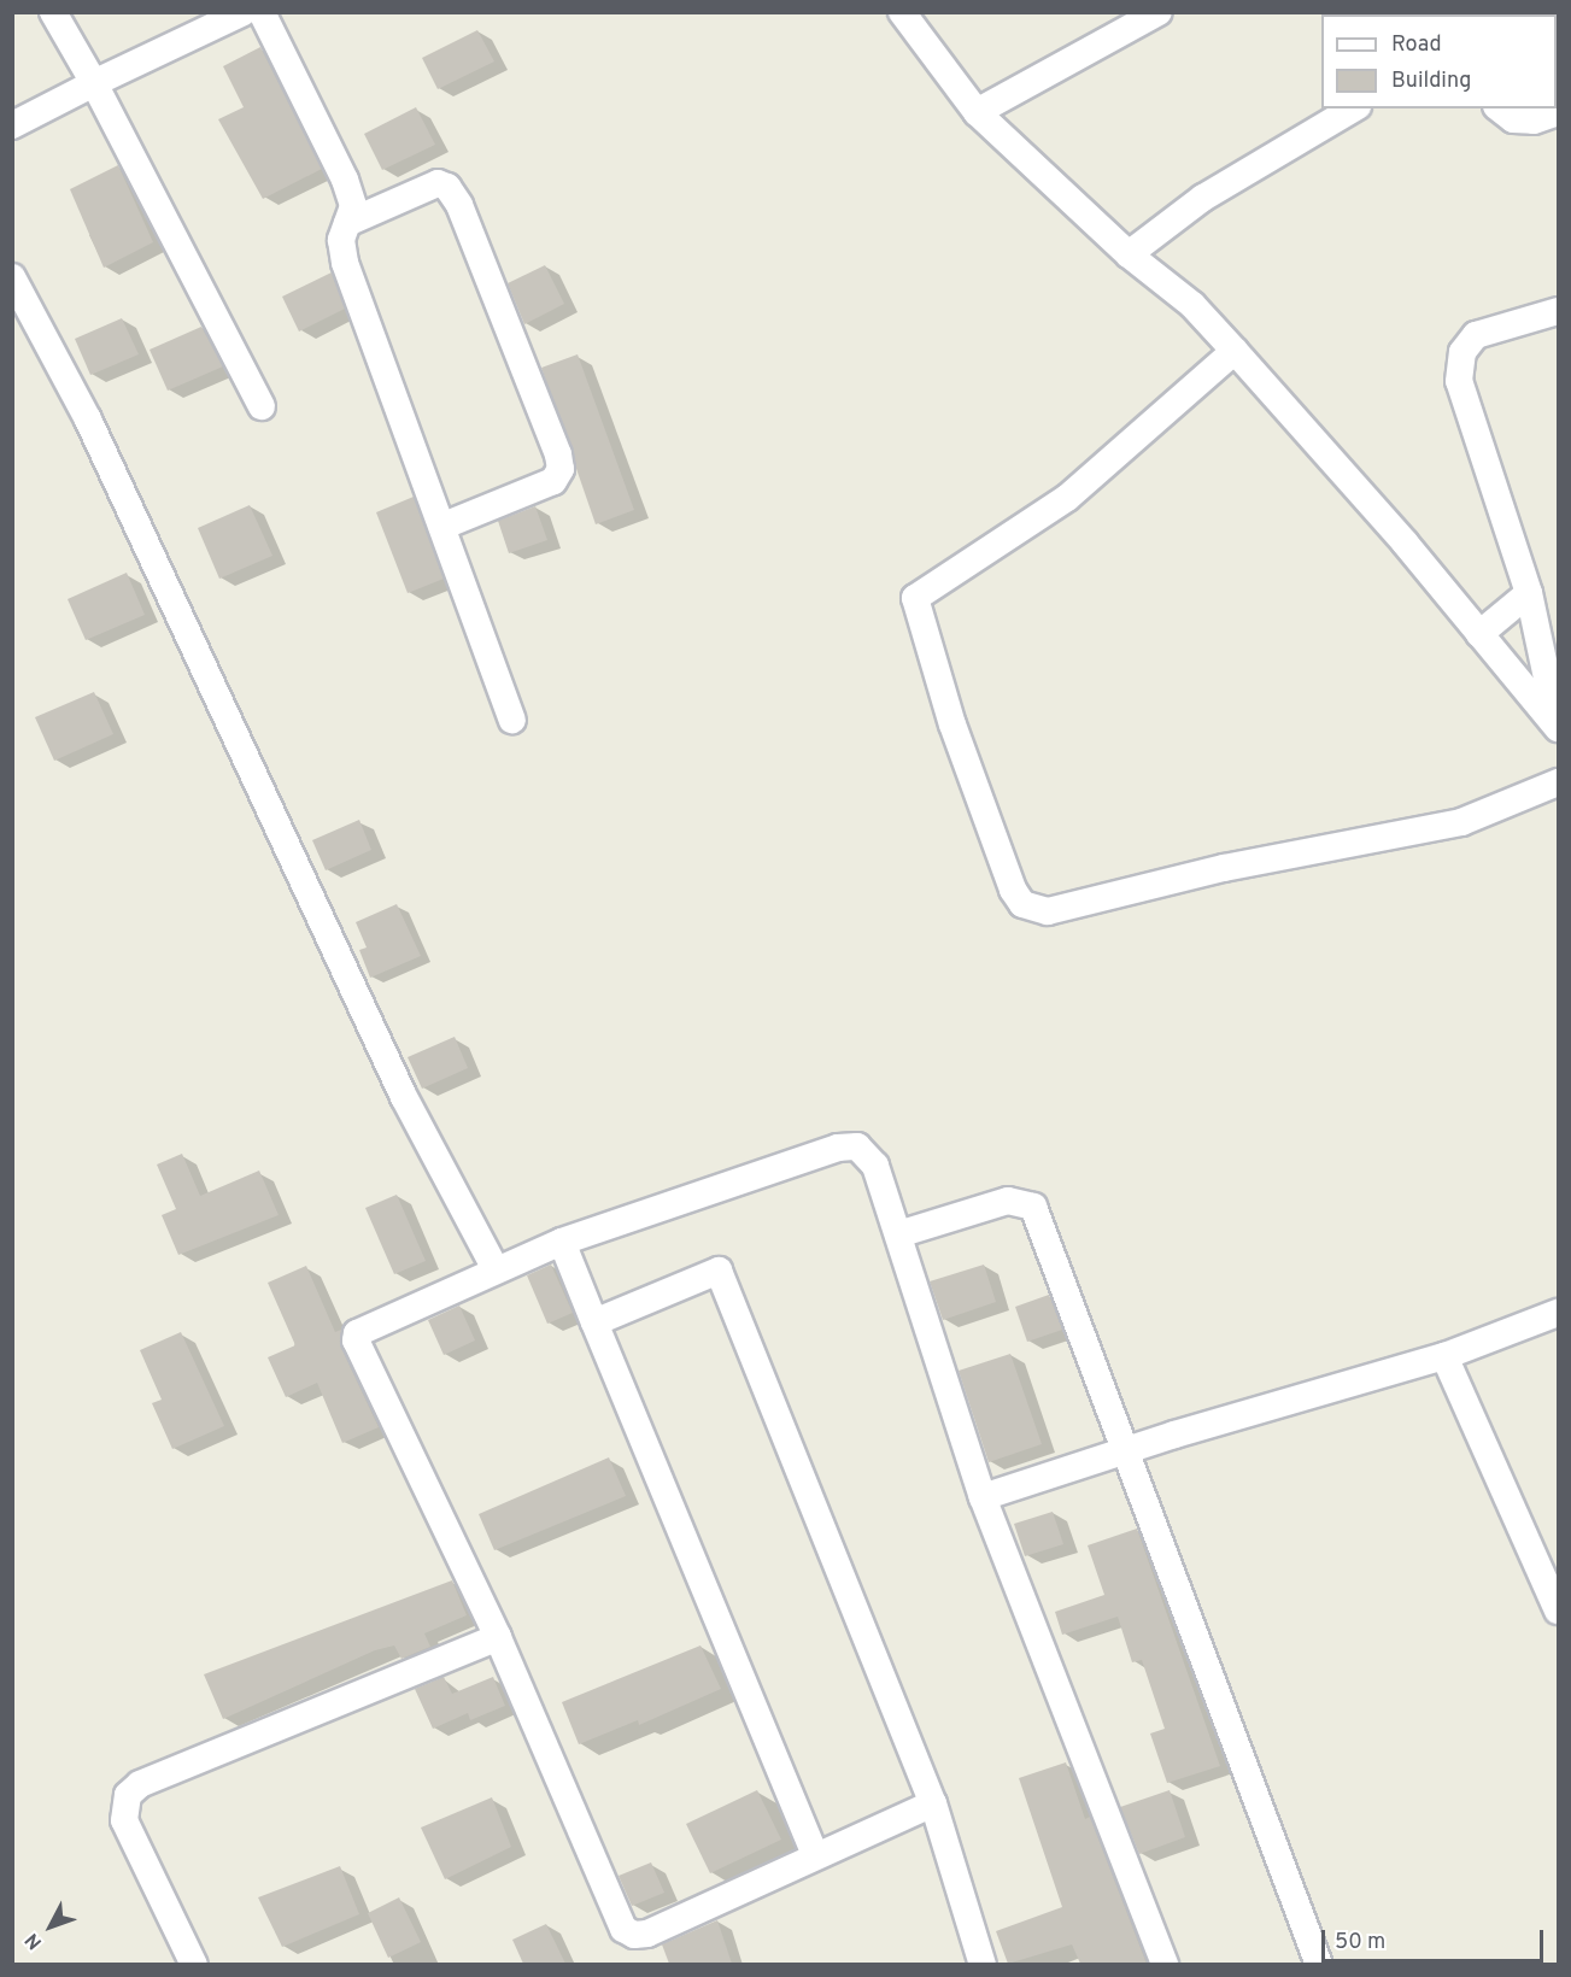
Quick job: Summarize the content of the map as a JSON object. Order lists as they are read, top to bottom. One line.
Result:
{"legend":["Road","Building"],"scale_bar":"50 m","north":"bottom left"}
